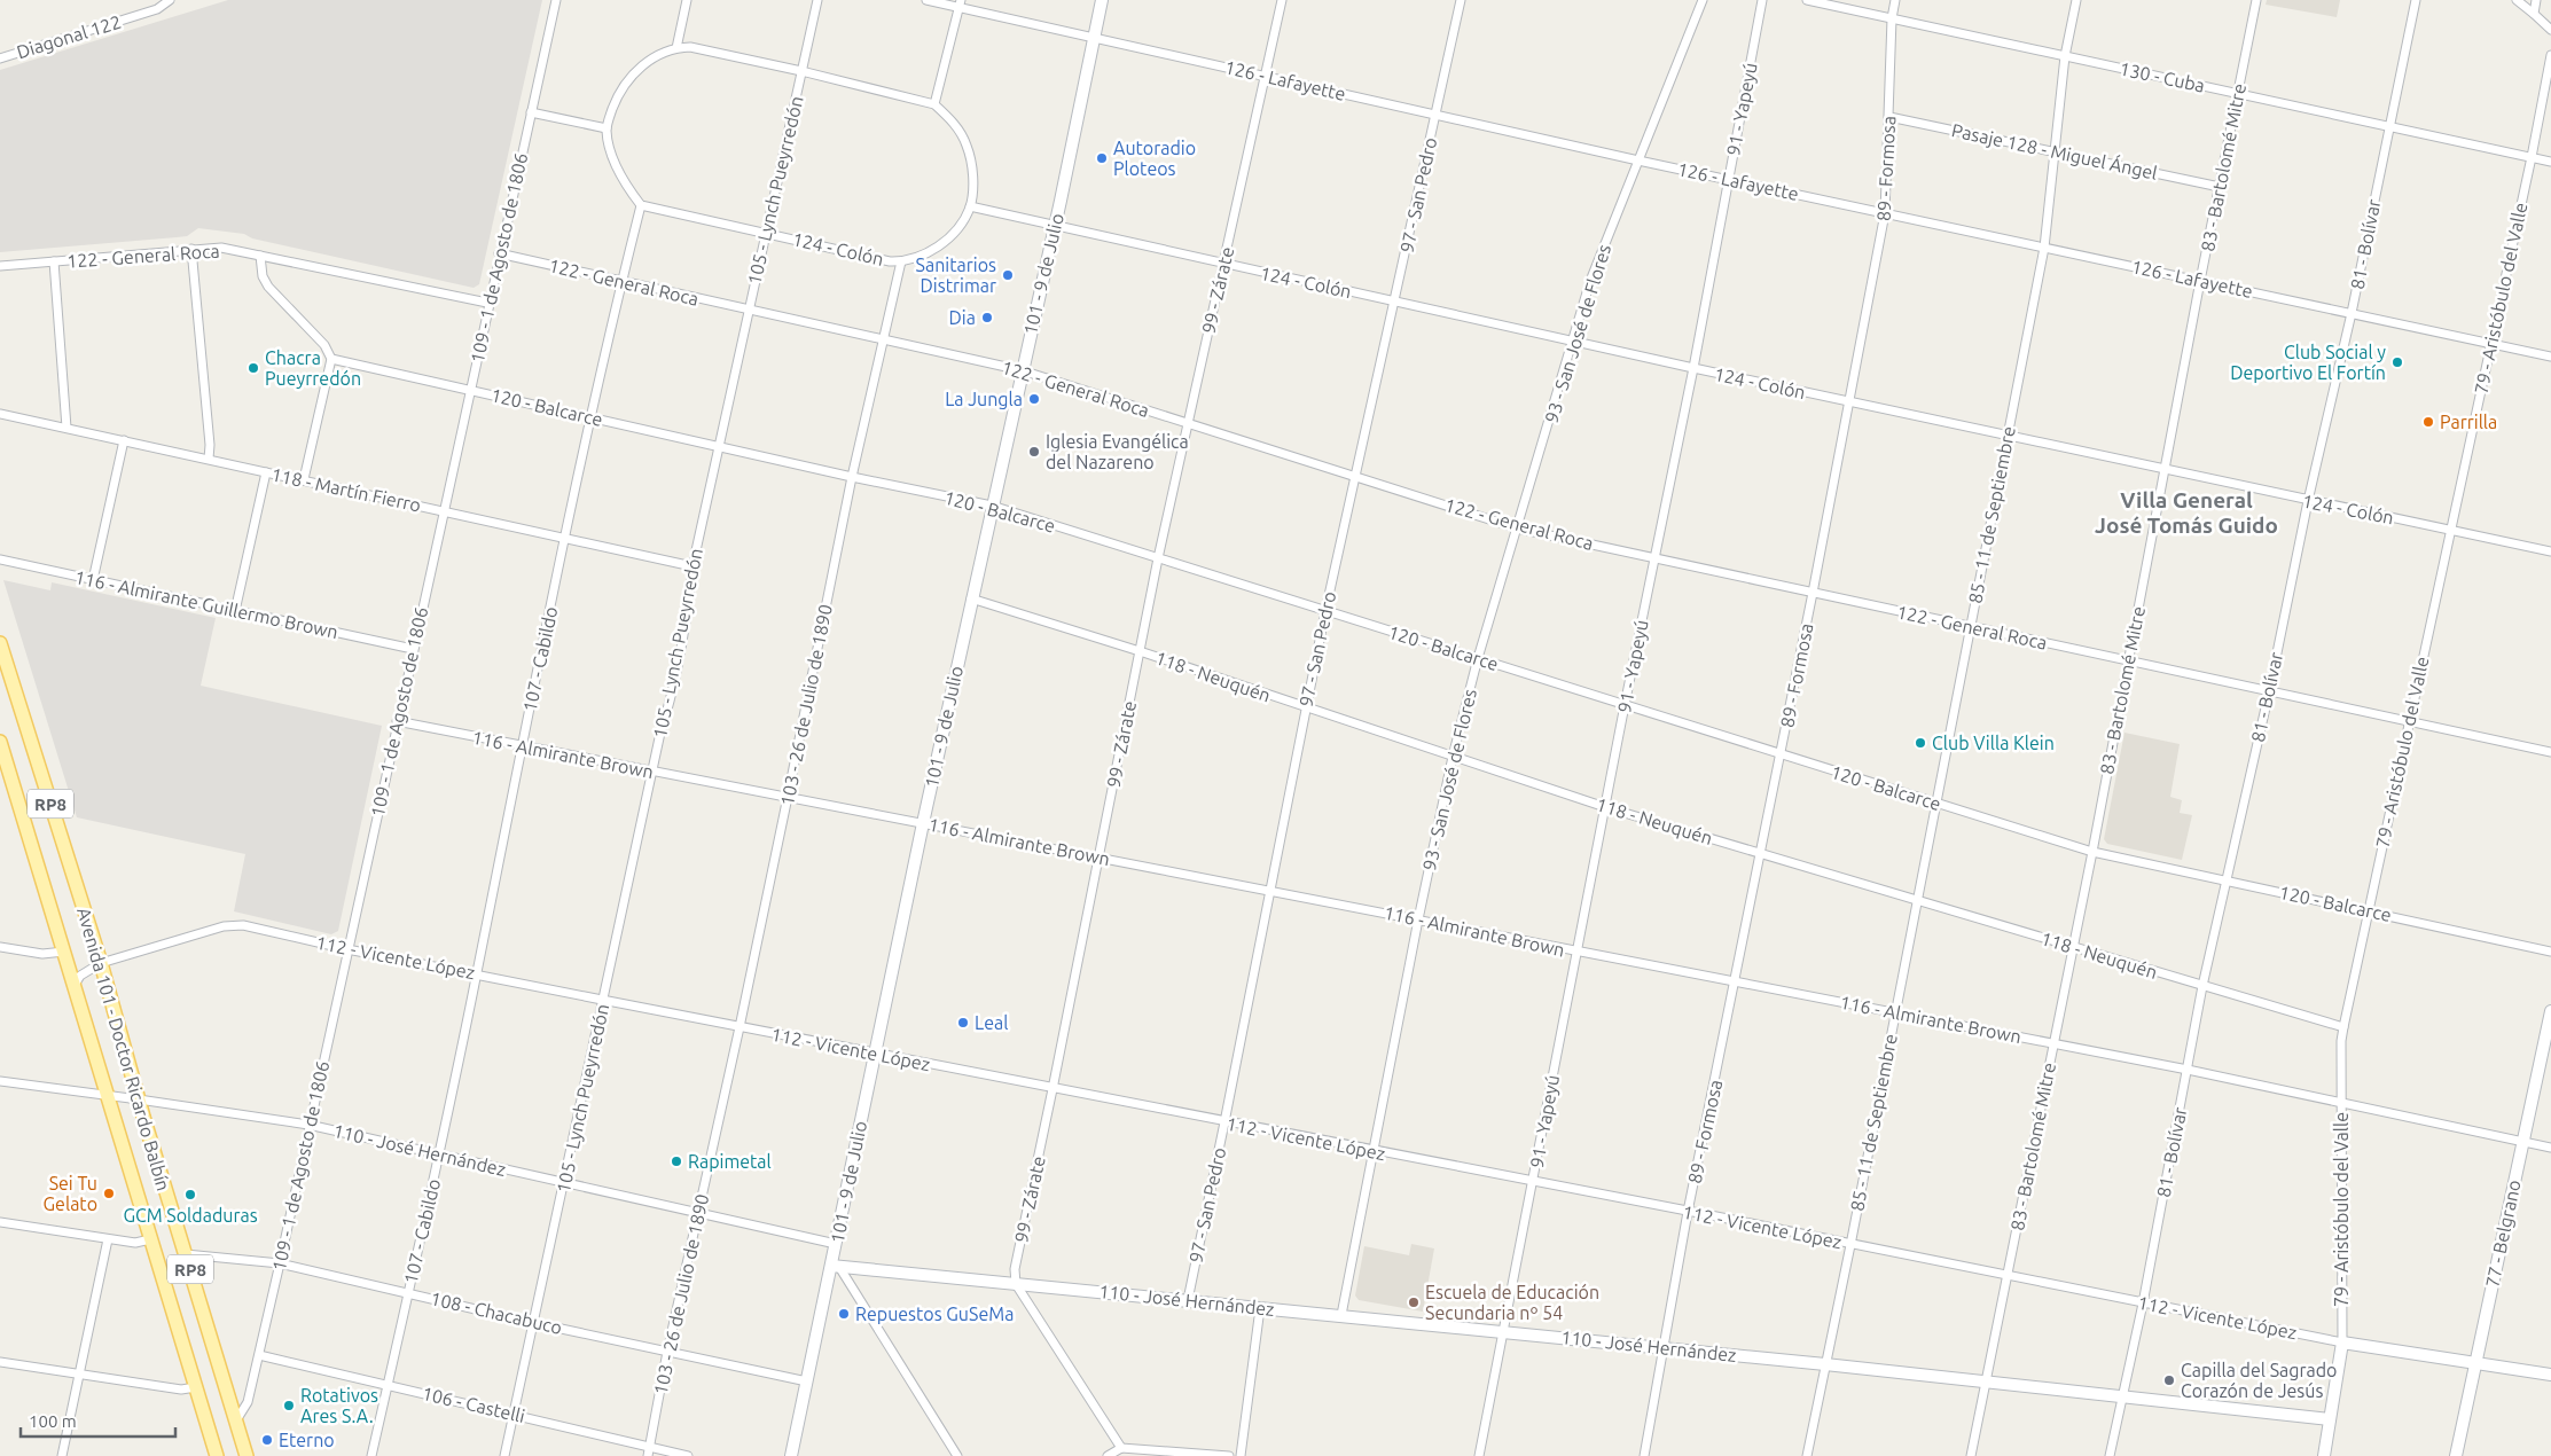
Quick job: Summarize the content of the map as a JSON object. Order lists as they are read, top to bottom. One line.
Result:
{"streets":{"main road":["RP8","Avenida 101 - Doctor Ricardo Balbín"],"street":["Diagonal 122","130 - Cuba","126 - Lafayette","91 - Yapeyú","Pasaje 128 - Miguel Ángel","83 - Bartolomé Mitre","89 - Formosa","105 - Lynch Pueyrredón","97 - San Pedro","81 - Bolívar","124 - Colón","122 - General Roca","109 - 1 de Agosto de 1806","101 - 9 de Julio","99 - Zárate","79 - Aristóbulo del Valle","93 - San José de Flores","120 - Balcarce","118 - Martín Fierro","85 - 11 de Septiembre","116 - Almirante Guillermo Brown","107 - Cabildo","118 - Neuquén","103 - 26 de Julio de 1890","116 - Almirante Brown","112 - Vicente López","110 - José Hernández","77 - Belgrano","108 - Chacabuco","106 - Castelli"]},"crossings":[["130 - Cuba","83 - Bartolomé Mitre"],["130 - Cuba","89 - Formosa"],["130 - Cuba","81 - Bolívar"],["130 - Cuba","79 - Aristóbulo del Valle"],["130 - Cuba","85 - 11 de Septiembre"],["126 - Lafayette","91 - Yapeyú"],["126 - Lafayette","83 - Bartolomé Mitre"],["126 - Lafayette","89 - Formosa"],["126 - Lafayette","97 - San Pedro"],["126 - Lafayette","81 - Bolívar"],["126 - Lafayette","101 - 9 de Julio"],["126 - Lafayette","99 - Zárate"],["126 - Lafayette","79 - Aristóbulo del Valle"],["126 - Lafayette","93 - San José de Flores"],["126 - Lafayette","85 - 11 de Septiembre"],["91 - Yapeyú","124 - Colón"],["91 - Yapeyú","122 - General Roca"],["91 - Yapeyú","120 - Balcarce"],["91 - Yapeyú","118 - Neuquén"],["91 - Yapeyú","116 - Almirante Brown"],["91 - Yapeyú","112 - Vicente López"],["91 - Yapeyú","110 - José Hernández"],["Pasaje 128 - Miguel Ángel","83 - Bartolomé Mitre"],["Pasaje 128 - Miguel Ángel","89 - Formosa"],["Pasaje 128 - Miguel Ángel","85 - 11 de Septiembre"],["83 - Bartolomé Mitre","124 - Colón"],["83 - Bartolomé Mitre","122 - General Roca"],["83 - Bartolomé Mitre","120 - Balcarce"],["83 - Bartolomé Mitre","118 - Neuquén"],["83 - Bartolomé Mitre","116 - Almirante Brown"],["83 - Bartolomé Mitre","112 - Vicente López"],["83 - Bartolomé Mitre","110 - José Hernández"],["89 - Formosa","124 - Colón"],["89 - Formosa","122 - General Roca"],["89 - Formosa","120 - Balcarce"],["89 - Formosa","118 - Neuquén"],["89 - Formosa","116 - Almirante Brown"],["89 - Formosa","112 - Vicente López"],["89 - Formosa","110 - José Hernández"],["105 - Lynch Pueyrredón","124 - Colón"],["105 - Lynch Pueyrredón","122 - General Roca"],["105 - Lynch Pueyrredón","120 - Balcarce"],["105 - Lynch Pueyrredón","118 - Martín Fierro"],["105 - Lynch Pueyrredón","107 - Cabildo"],["105 - Lynch Pueyrredón","116 - Almirante Brown"],["105 - Lynch Pueyrredón","112 - Vicente López"],["105 - Lynch Pueyrredón","110 - José Hernández"],["105 - Lynch Pueyrredón","108 - Chacabuco"],["105 - Lynch Pueyrredón","106 - Castelli"],["97 - San Pedro","124 - Colón"],["97 - San Pedro","122 - General Roca"],["97 - San Pedro","120 - Balcarce"],["97 - San Pedro","118 - Neuquén"],["97 - San Pedro","116 - Almirante Brown"],["97 - San Pedro","112 - Vicente López"],["97 - San Pedro","110 - José Hernández"],["81 - Bolívar","124 - Colón"],["81 - Bolívar","122 - General Roca"],["81 - Bolívar","120 - Balcarce"],["81 - Bolívar","118 - Neuquén"],["81 - Bolívar","116 - Almirante Brown"],["81 - Bolívar","112 - Vicente López"],["81 - Bolívar","110 - José Hernández"],["124 - Colón","101 - 9 de Julio"],["124 - Colón","99 - Zárate"],["124 - Colón","79 - Aristóbulo del Valle"],["124 - Colón","93 - San José de Flores"],["124 - Colón","85 - 11 de Septiembre"],["124 - Colón","107 - Cabildo"],["124 - Colón","103 - 26 de Julio de 1890"],["122 - General Roca","109 - 1 de Agosto de 1806"],["122 - General Roca","101 - 9 de Julio"],["122 - General Roca","99 - Zárate"],["122 - General Roca","79 - Aristóbulo del Valle"],["122 - General Roca","93 - San José de Flores"],["122 - General Roca","85 - 11 de Septiembre"],["122 - General Roca","107 - Cabildo"],["122 - General Roca","103 - 26 de Julio de 1890"],["109 - 1 de Agosto de 1806","120 - Balcarce"],["109 - 1 de Agosto de 1806","118 - Martín Fierro"],["109 - 1 de Agosto de 1806","116 - Almirante Guillermo Brown"],["109 - 1 de Agosto de 1806","116 - Almirante Brown"],["109 - 1 de Agosto de 1806","112 - Vicente López"],["109 - 1 de Agosto de 1806","Avenida 101 - Doctor Ricardo Balbín"],["109 - 1 de Agosto de 1806","110 - José Hernández"],["109 - 1 de Agosto de 1806","108 - Chacabuco"],["109 - 1 de Agosto de 1806","106 - Castelli"],["101 - 9 de Julio","120 - Balcarce"],["101 - 9 de Julio","118 - Neuquén"],["101 - 9 de Julio","116 - Almirante Brown"],["101 - 9 de Julio","112 - Vicente López"],["101 - 9 de Julio","110 - José Hernández"],["101 - 9 de Julio","108 - Chacabuco"],["99 - Zárate","120 - Balcarce"],["99 - Zárate","118 - Neuquén"],["99 - Zárate","116 - Almirante Brown"],["99 - Zárate","112 - Vicente López"],["99 - Zárate","110 - José Hernández"],["79 - Aristóbulo del Valle","120 - Balcarce"],["79 - Aristóbulo del Valle","118 - Neuquén"],["79 - Aristóbulo del Valle","116 - Almirante Brown"],["79 - Aristóbulo del Valle","112 - Vicente López"],["79 - Aristóbulo del Valle","110 - José Hernández"],["93 - San José de Flores","120 - Balcarce"],["93 - San José de Flores","118 - Neuquén"],["93 - San José de Flores","116 - Almirante Brown"],["93 - San José de Flores","112 - Vicente López"],["93 - San José de Flores","110 - José Hernández"],["120 - Balcarce","85 - 11 de Septiembre"],["120 - Balcarce","107 - Cabildo"],["120 - Balcarce","103 - 26 de Julio de 1890"],["118 - Martín Fierro","107 - Cabildo"],["85 - 11 de Septiembre","118 - Neuquén"],["85 - 11 de Septiembre","116 - Almirante Brown"],["85 - 11 de Septiembre","112 - Vicente López"],["85 - 11 de Septiembre","110 - José Hernández"],["107 - Cabildo","116 - Almirante Brown"],["107 - Cabildo","112 - Vicente López"],["107 - Cabildo","110 - José Hernández"],["107 - Cabildo","108 - Chacabuco"],["107 - Cabildo","106 - Castelli"],["103 - 26 de Julio de 1890","116 - Almirante Brown"],["103 - 26 de Julio de 1890","112 - Vicente López"],["103 - 26 de Julio de 1890","110 - José Hernández"],["103 - 26 de Julio de 1890","108 - Chacabuco"],["103 - 26 de Julio de 1890","106 - Castelli"],["116 - Almirante Brown","77 - Belgrano"],["112 - Vicente López","Avenida 101 - Doctor Ricardo Balbín"],["112 - Vicente López","77 - Belgrano"],["Avenida 101 - Doctor Ricardo Balbín","110 - José Hernández"],["Avenida 101 - Doctor Ricardo Balbín","108 - Chacabuco"]],"districts":["Villa General José Tomás Guido"],"places":["Autoradio Ploteos","Sanitarios Distrimar","Dia","Club Social y Deportivo El Fortín","Chacra Pueyrredón","La Jungla","Parrilla","Iglesia Evangélica del Nazareno","Club Villa Klein","Leal","Rapimetal","Sei Tu Gelato","GCM Soldaduras","Escuela de Educación Secundaria nº 54","Repuestos GuSeMa","Capilla del Sagrado Corazón de Jesús","Rotativos Ares S.A.","Eterno"],"scale_bar":"100 m"}
